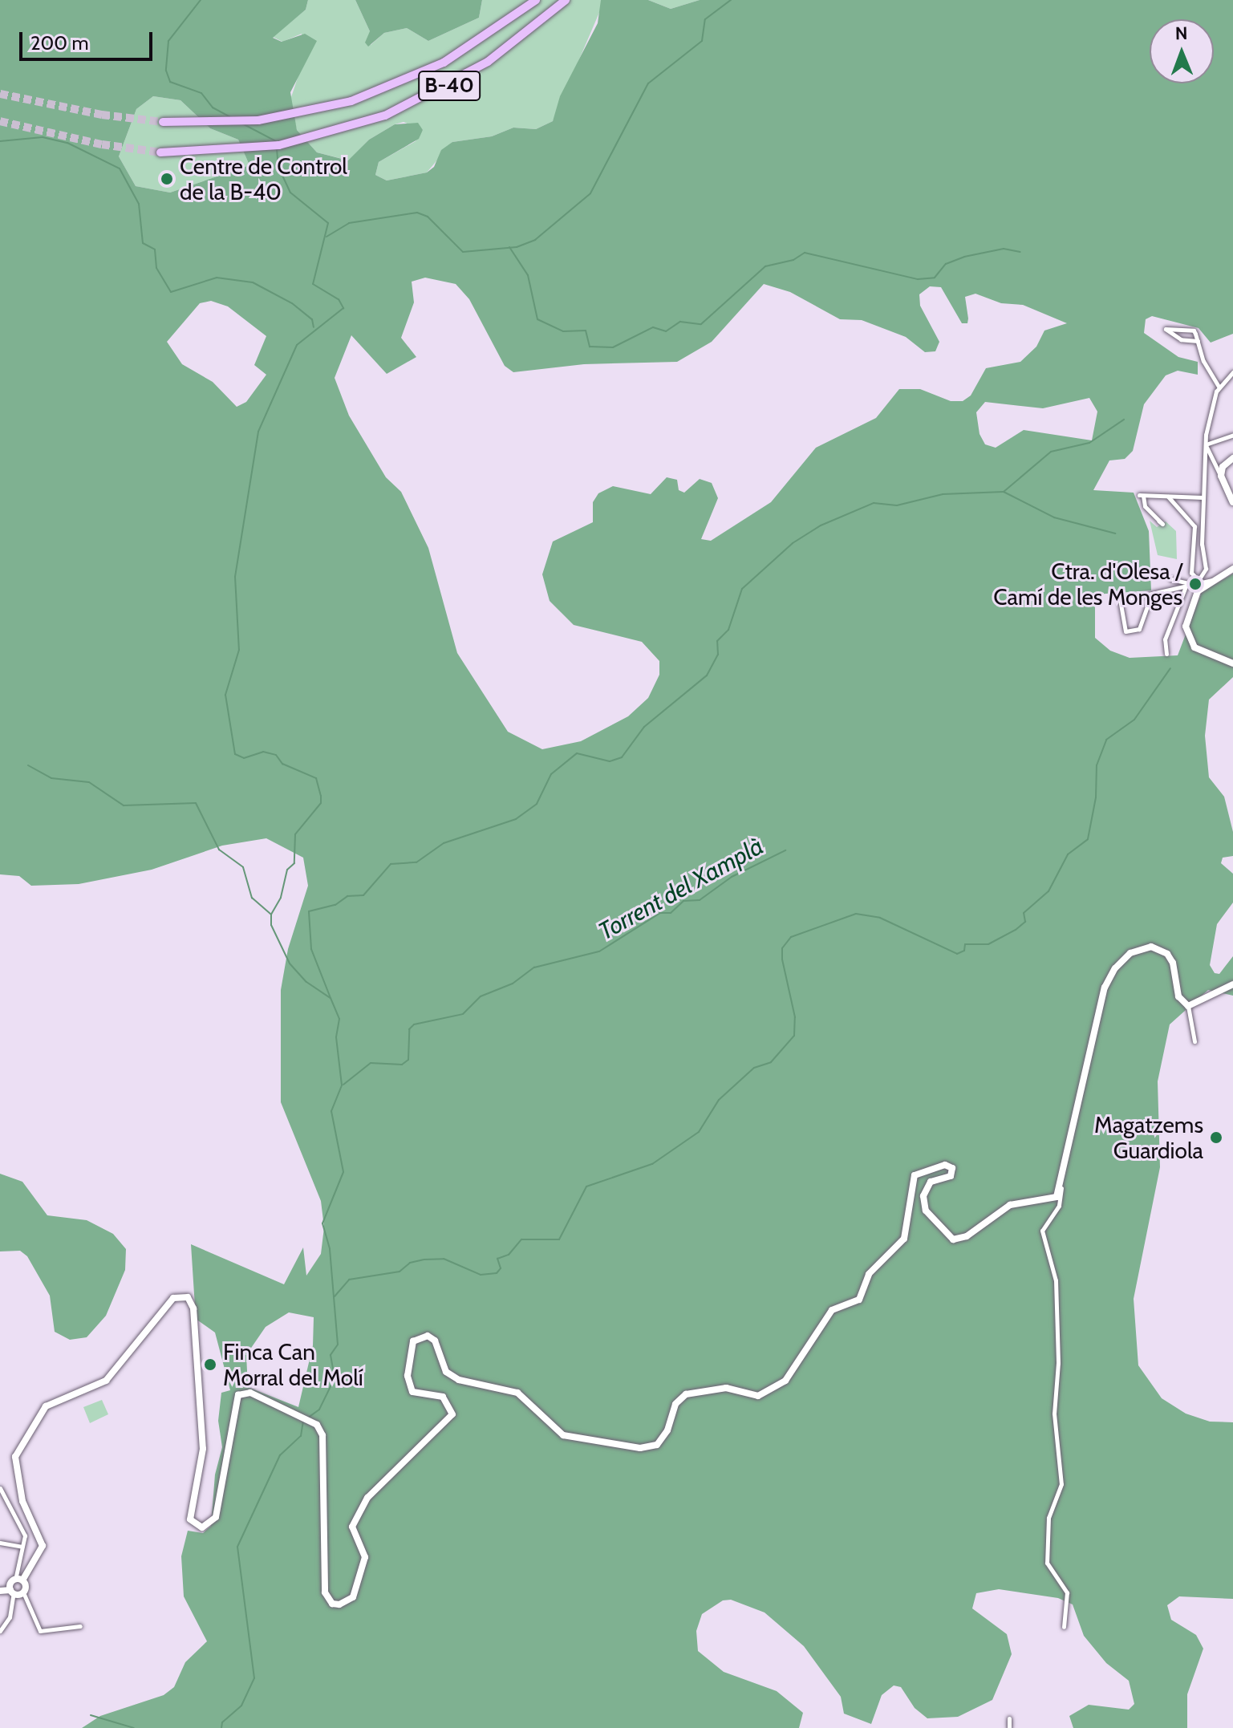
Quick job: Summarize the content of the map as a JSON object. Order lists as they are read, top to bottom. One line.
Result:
{"streets":{"highway":["B-40"]},"water":["Torrent del Xamplà"],"places":["Centre de Control de la B-40","Ctra. d'Olesa / Camí de les Monges","Magatzems Guardiola","Finca Can Morral del Molí"],"scale_bar":"200 m","north":"top"}
